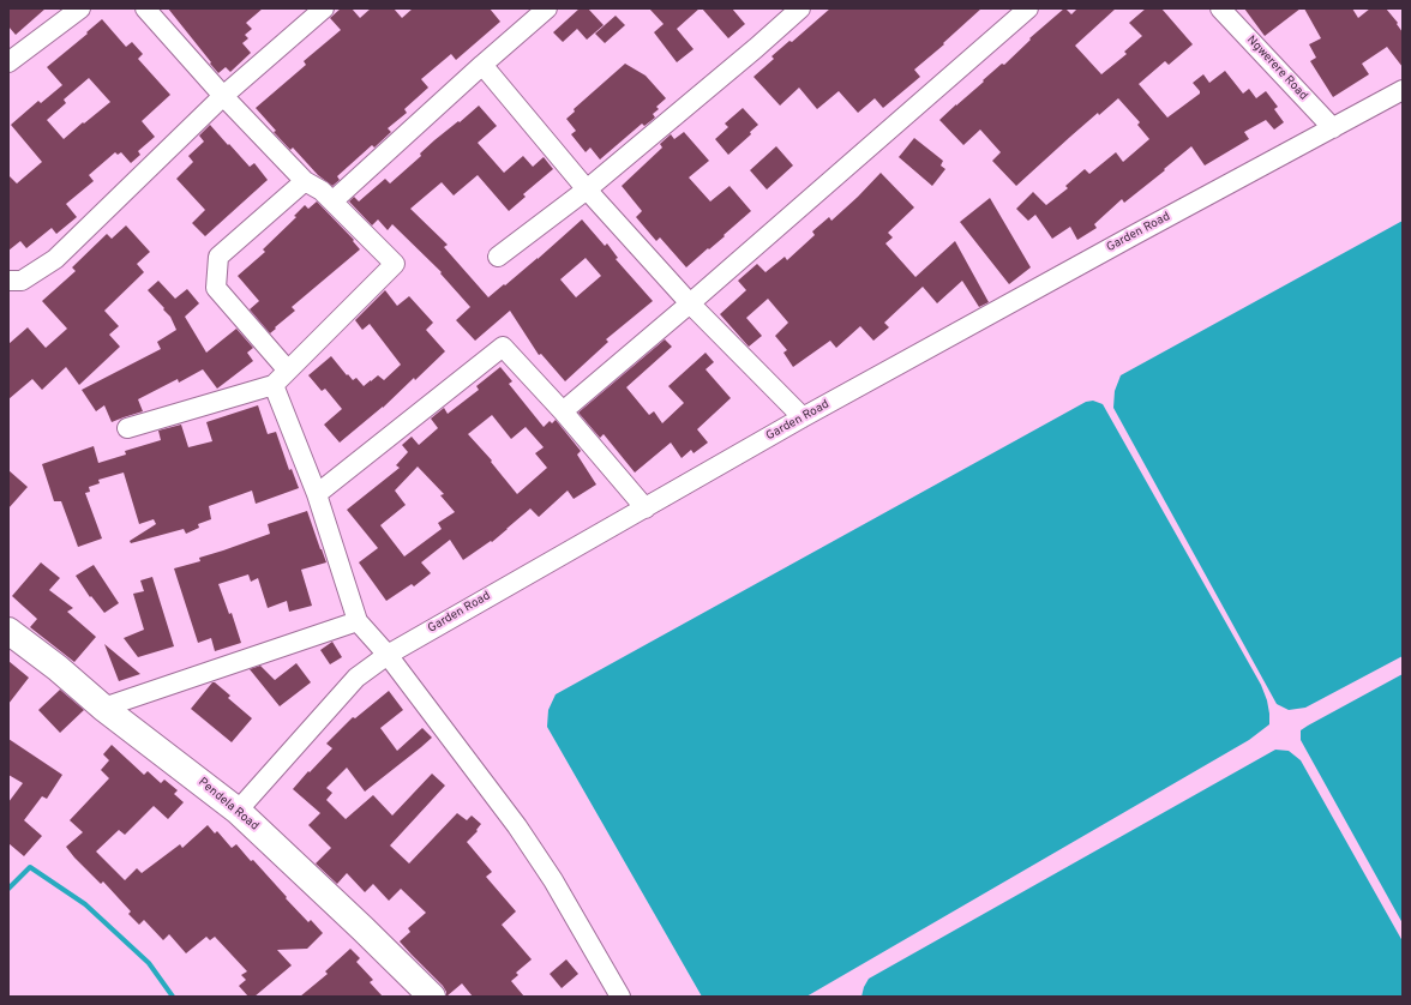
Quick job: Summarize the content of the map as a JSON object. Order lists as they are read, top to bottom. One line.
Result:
{"streets":{"street":["Ngwerere Road","Garden Road","Pendela Road"]},"crossings":[["Ngwerere Road","Garden Road"],["Garden Road","Pendela Road"]]}
